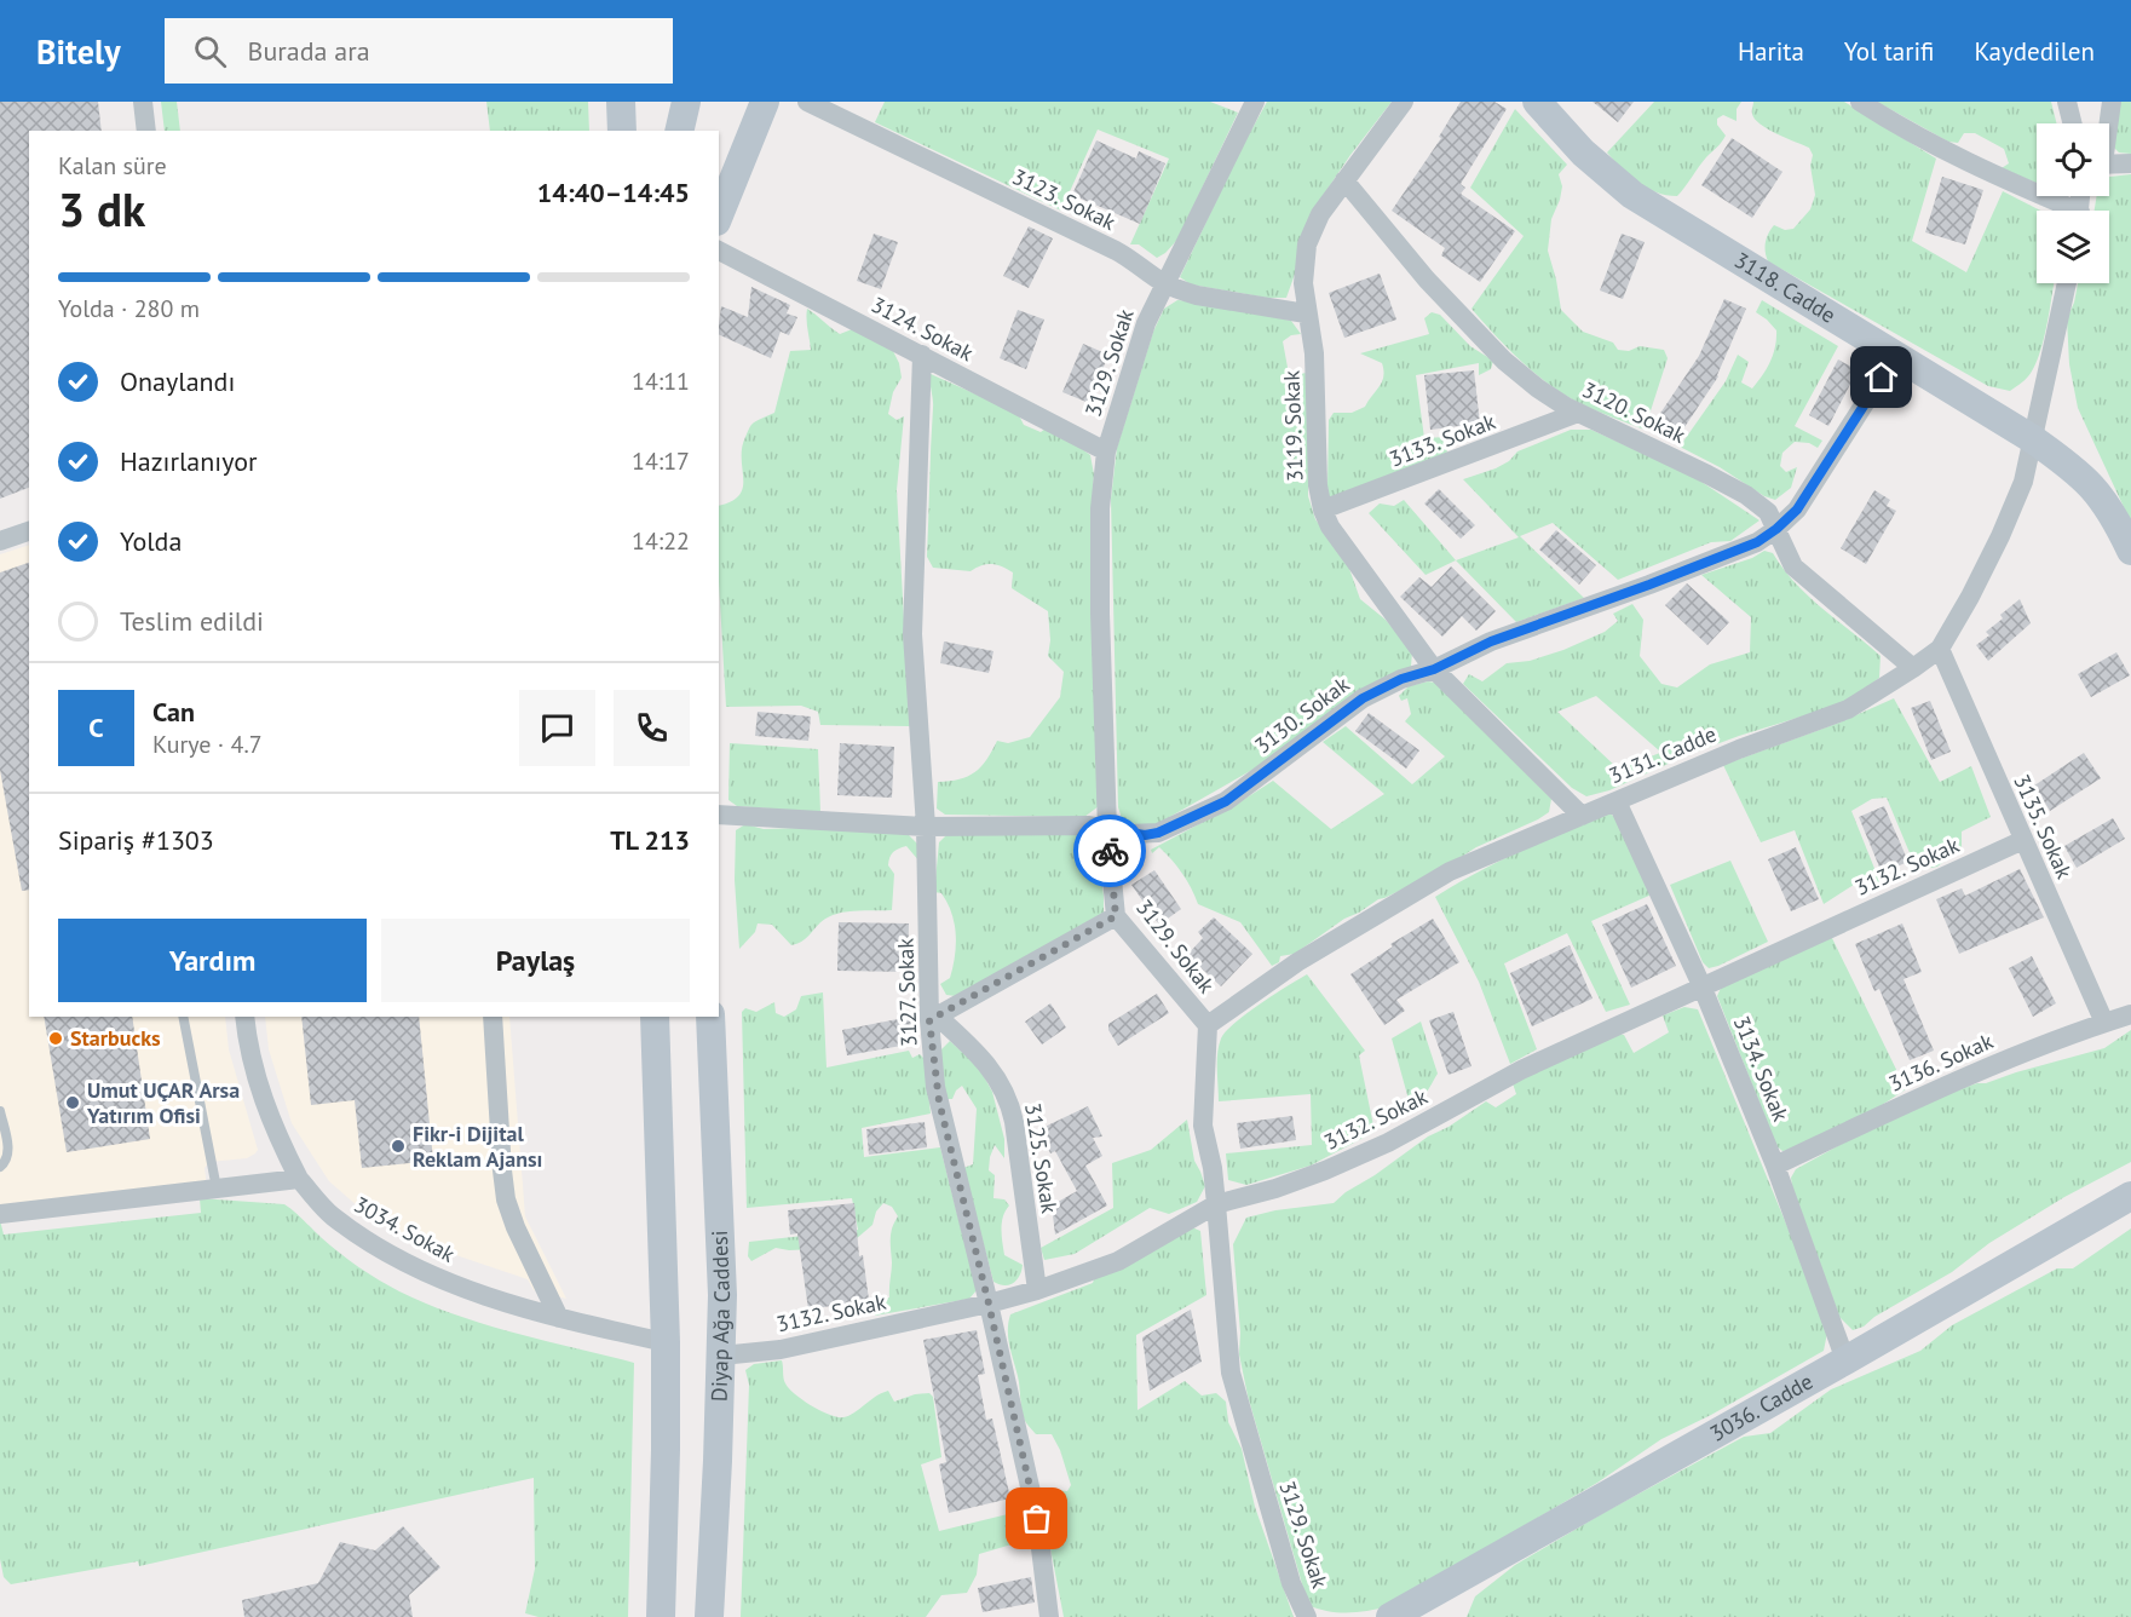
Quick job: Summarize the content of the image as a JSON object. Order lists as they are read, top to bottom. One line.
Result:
{"streets":{"street":["3123. Sokak","3118. Cadde","3124. Sokak","3129. Sokak","3120. Sokak","3119. Sokak","3133. Sokak","3130. Sokak","3131. Cadde","3135. Sokak","3132. Sokak","3127. Sokak","3136. Sokak","3134. Sokak","3125. Sokak","3034. Sokak","Diyap Ağa Caddesi","3036. Cadde"]},"crossings":[["3123. Sokak","3129. Sokak"],["3123. Sokak","3119. Sokak"],["3118. Cadde","3130. Sokak"],["3118. Cadde","3131. Cadde"],["3124. Sokak","3129. Sokak"],["3124. Sokak","3127. Sokak"],["3129. Sokak","3130. Sokak"],["3129. Sokak","3131. Cadde"],["3129. Sokak","3132. Sokak"],["3120. Sokak","3119. Sokak"],["3120. Sokak","3133. Sokak"],["3120. Sokak","3130. Sokak"],["3120. Sokak","3131. Cadde"],["3119. Sokak","3133. Sokak"],["3119. Sokak","3130. Sokak"],["3119. Sokak","3131. Cadde"],["3130. Sokak","3127. Sokak"],["3131. Cadde","3135. Sokak"],["3131. Cadde","3134. Sokak"],["3135. Sokak","3132. Sokak"],["3135. Sokak","3136. Sokak"],["3132. Sokak","3127. Sokak"],["3132. Sokak","3134. Sokak"],["3132. Sokak","3125. Sokak"],["3132. Sokak","Diyap Ağa Caddesi"],["3127. Sokak","3125. Sokak"],["3136. Sokak","3134. Sokak"],["3134. Sokak","3036. Cadde"]],"places":["Starbucks","Umut UÇAR Arsa Yatırım Ofisi","Fikr-i Dijital Reklam Ajansı"],"page":{"header":"Bitely","search":"Burada ara","nav":["Harita","Yol tarifi","Kaydedilen"],"heading":["3 dk","Kalan süre","14:40–14:45"],"panel":["Can","Kurye · 4.7","Sipariş #1303","TL 213"],"bar":"Yolda · 280 m","list":[["Onaylandı","14:11"],["Hazırlanıyor","14:17"],["Yolda","14:22"],"Teslim edildi"],"round":"C","buttons":["Yardım","Paylaş"]}}
